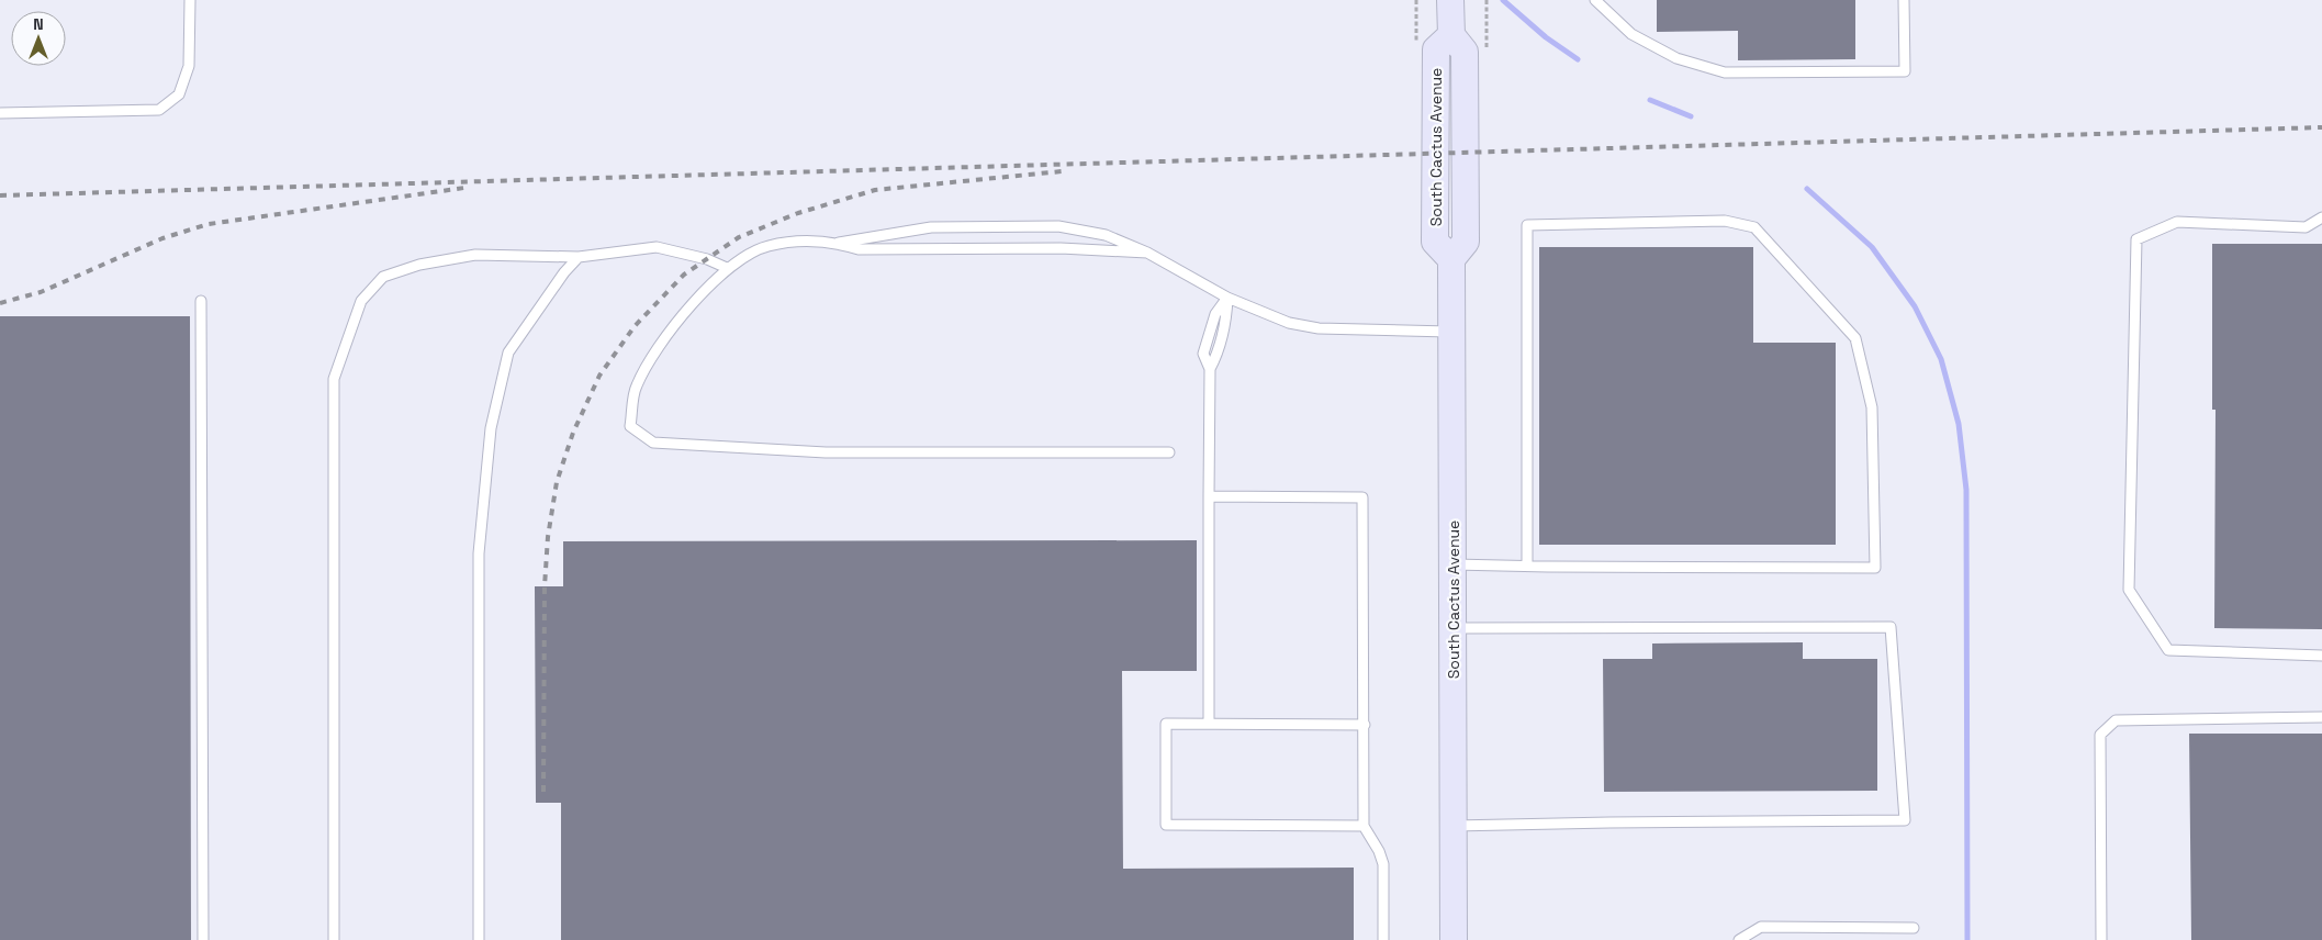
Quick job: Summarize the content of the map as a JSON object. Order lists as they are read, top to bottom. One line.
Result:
{"streets":{"main road":["South Cactus Avenue"]},"north":"top"}
